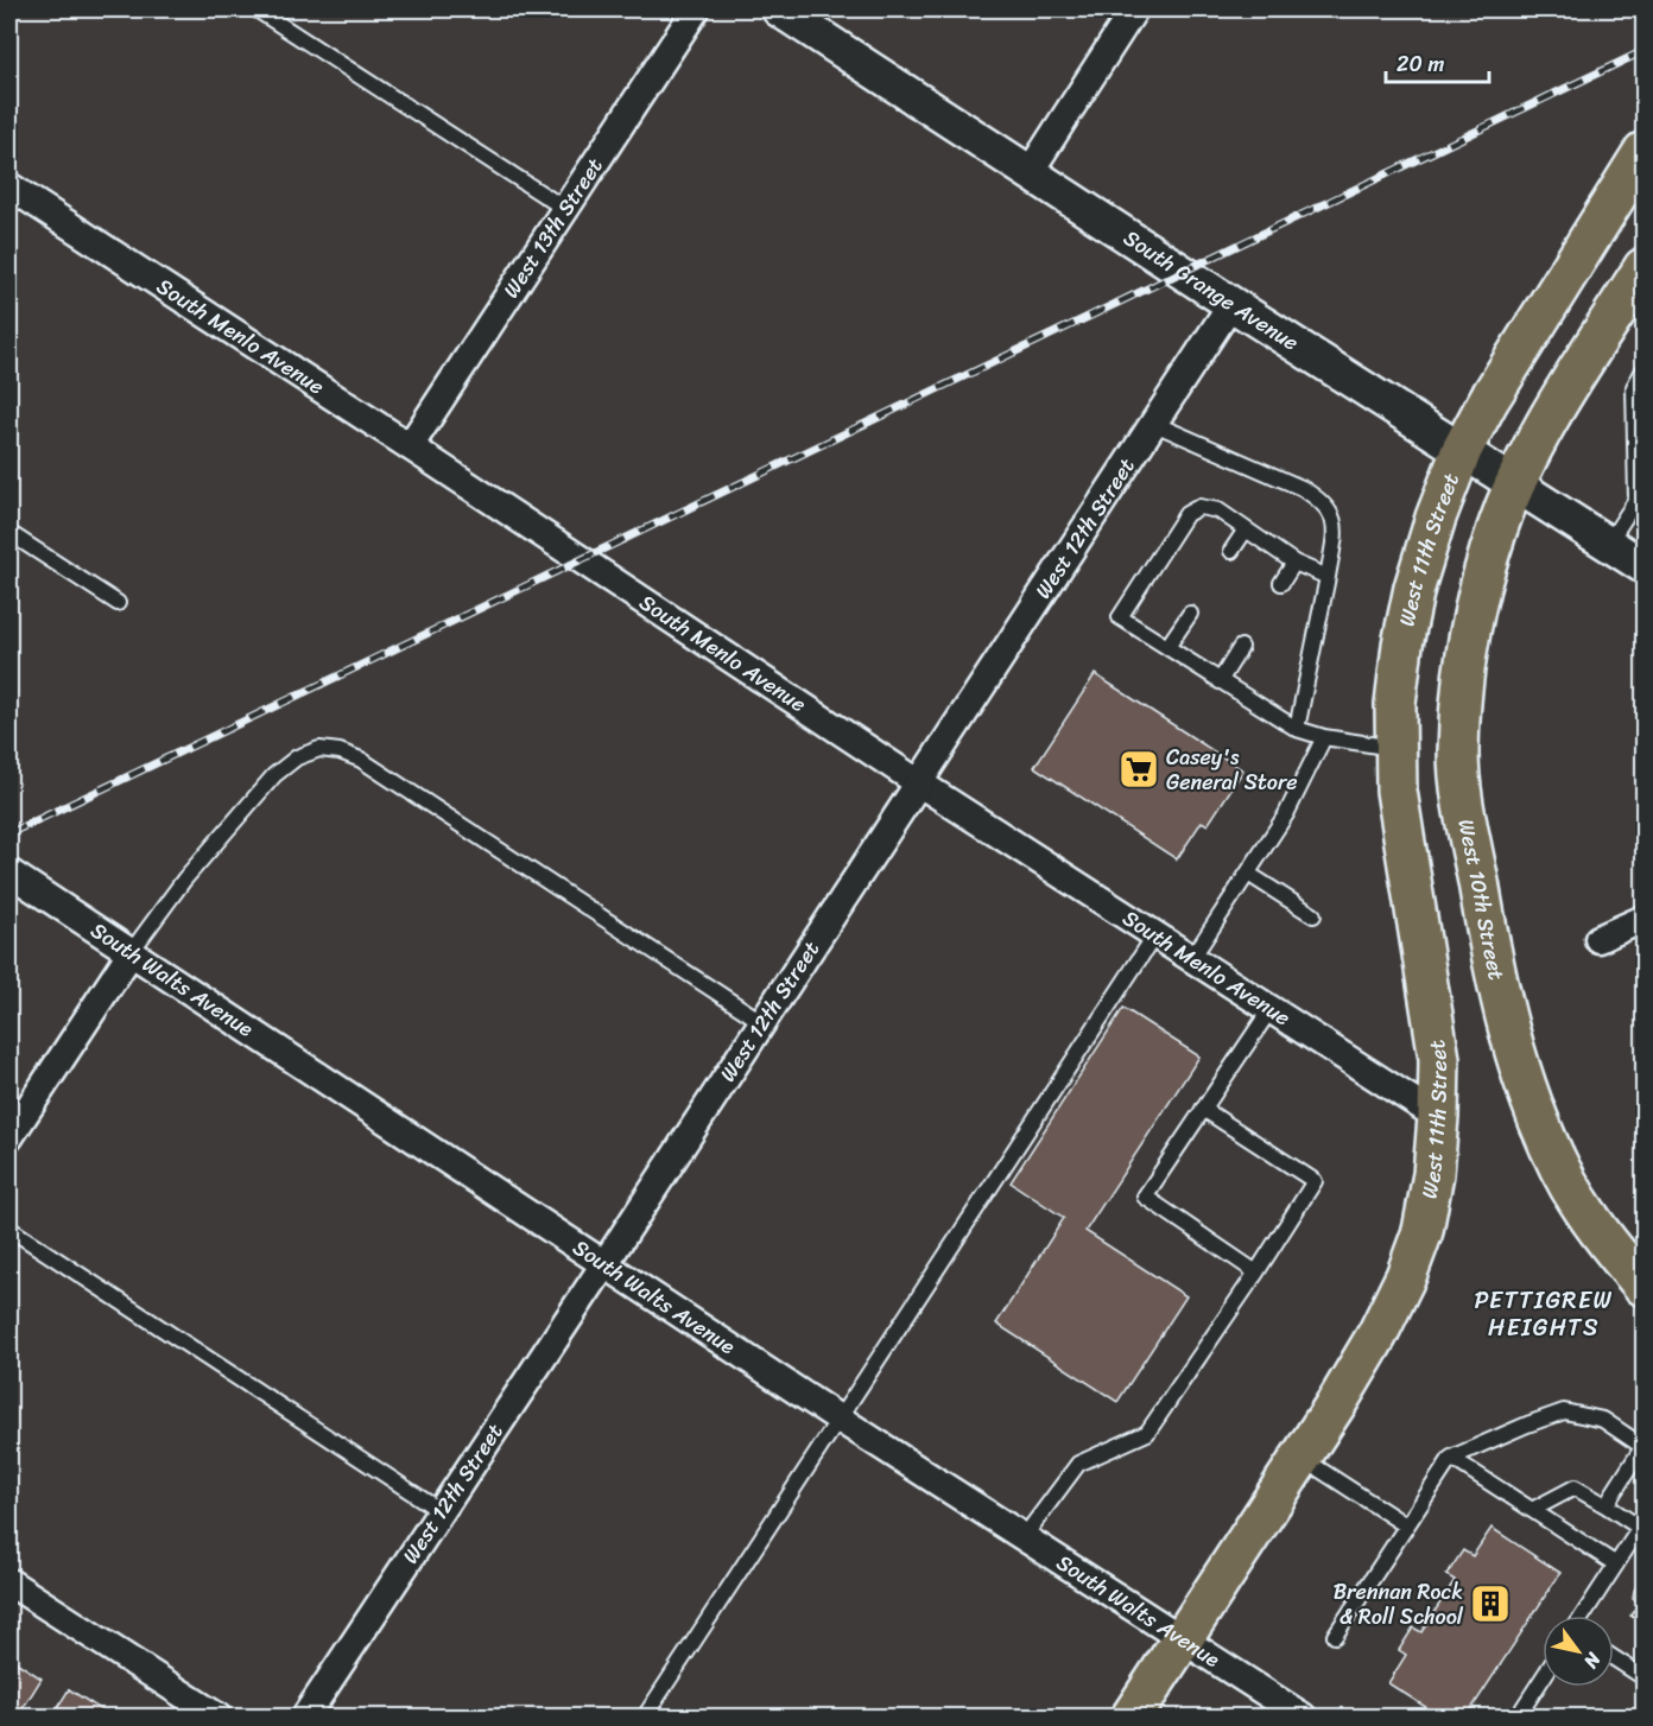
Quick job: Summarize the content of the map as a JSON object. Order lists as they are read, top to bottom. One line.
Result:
{"streets":{"main road":["West 11th Street","West 10th Street"],"street":["West 13th Street","South Grange Avenue","South Menlo Avenue","West 12th Street","South Walts Avenue"]},"crossings":[["West 13th Street","South Menlo Avenue"],["South Grange Avenue","West 12th Street"],["South Grange Avenue","West 11th Street"],["South Grange Avenue","West 10th Street"],["South Menlo Avenue","West 12th Street"],["South Menlo Avenue","West 11th Street"],["West 12th Street","South Walts Avenue"],["West 11th Street","South Walts Avenue"]],"districts":["PETTIGREW HEIGHTS"],"places":{"supermarket":["Casey's General Store"],"building":["Brennan Rock & Roll School"]},"scale_bar":"20 m","north":"bottom right"}
